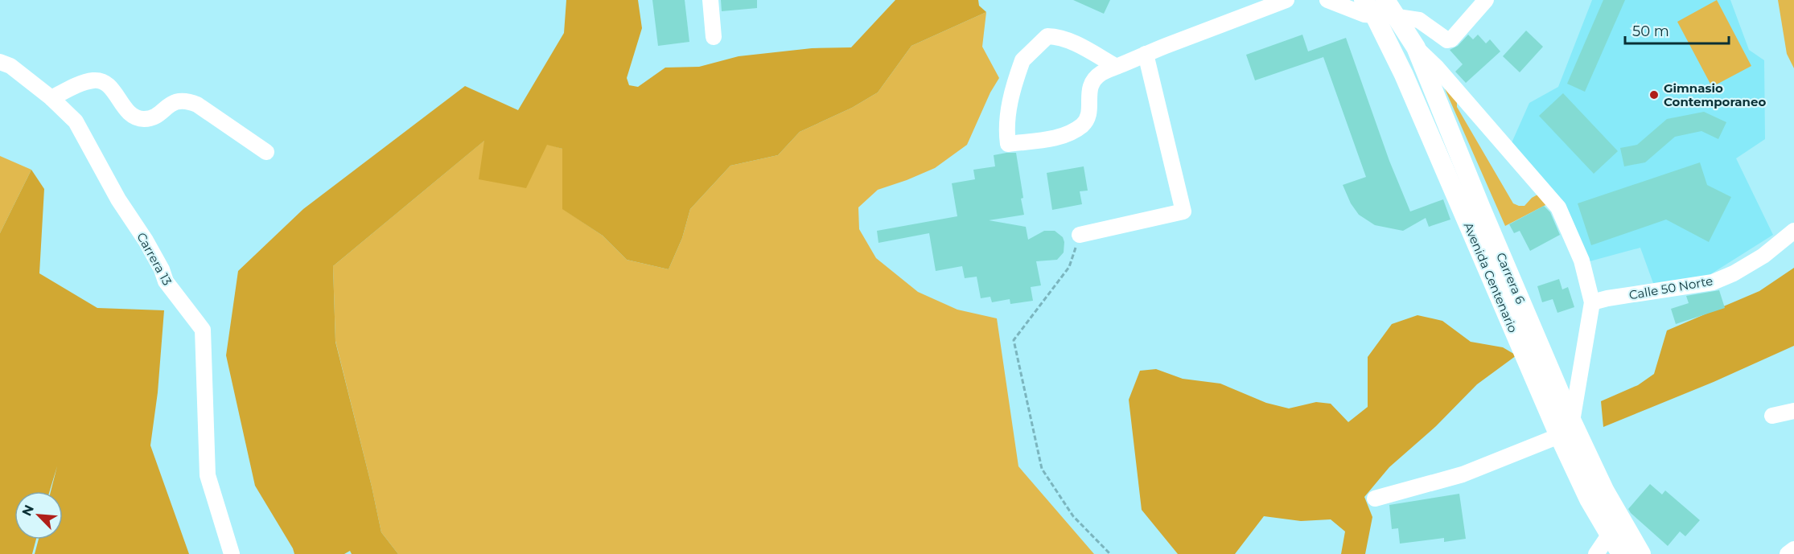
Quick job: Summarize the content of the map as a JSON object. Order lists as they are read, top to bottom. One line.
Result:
{"streets":{"main road":["Avenida Centenario","Carrera 6"],"street":["Carrera 13","Calle 50 Norte"]},"places":["Gimnasio Contemporaneo"],"scale_bar":"50 m","north":"top left"}
